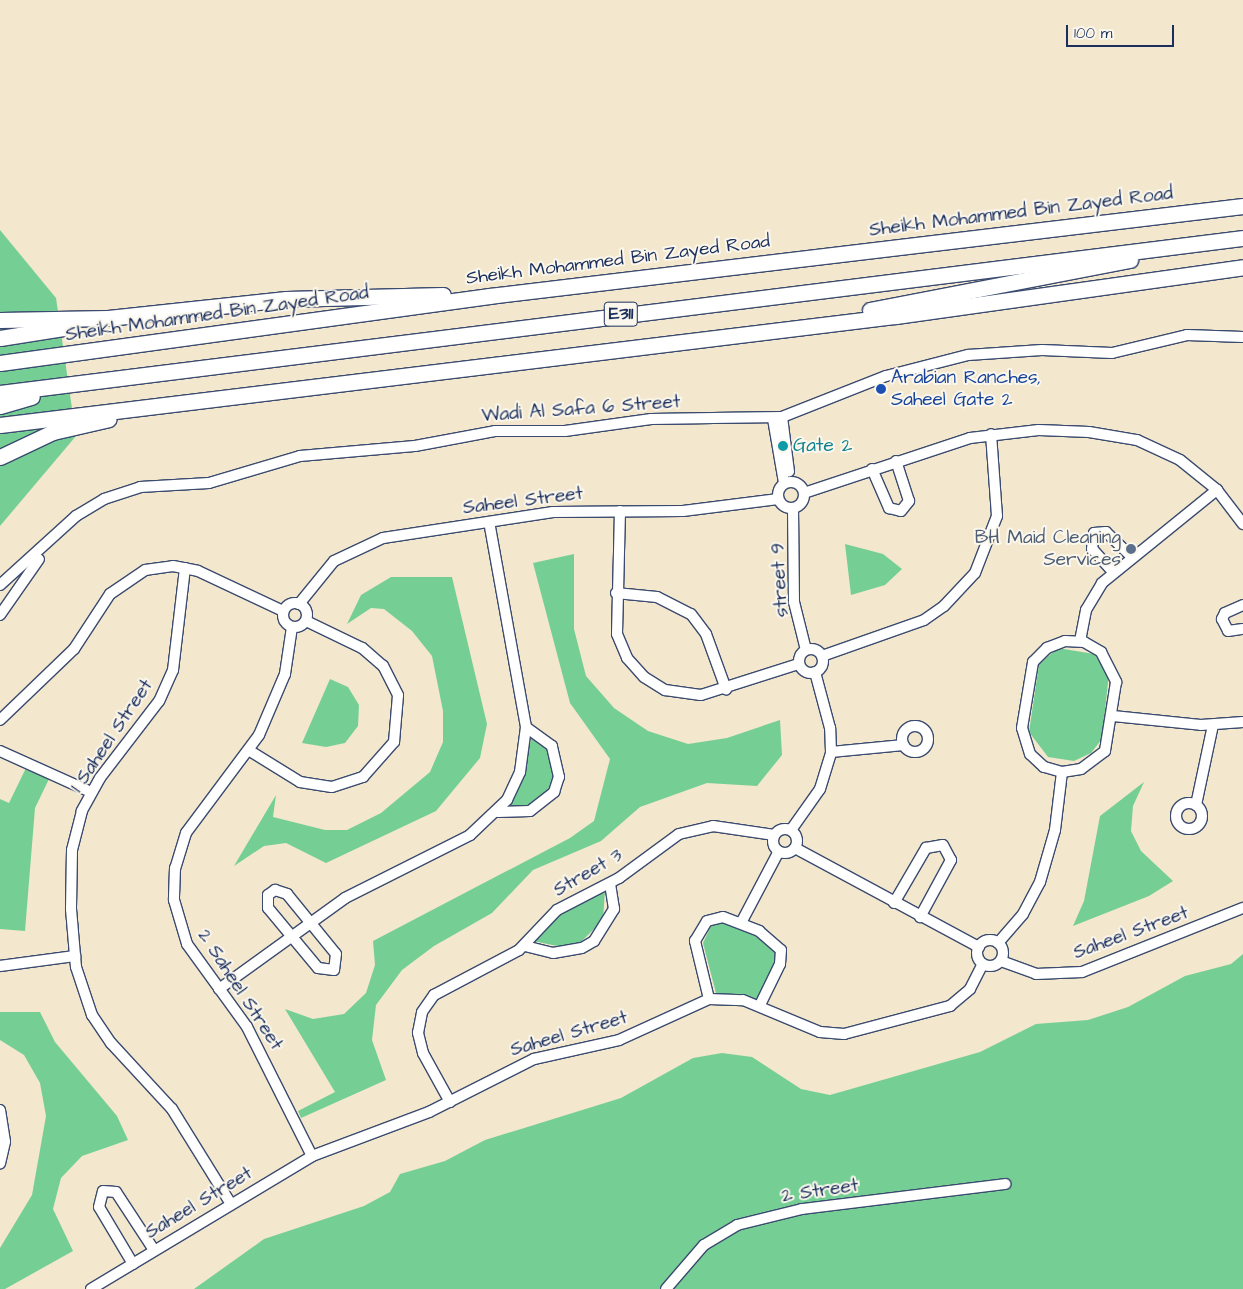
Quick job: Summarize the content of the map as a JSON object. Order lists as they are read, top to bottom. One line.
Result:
{"streets":{"highway":["Sheikh Mohammed Bin Zayed Road","E311"],"street":["Wadi Al Safa 6 Street","Saheel Street","street 9","1 Saheel Street","Street 3","2 Saheel Street","2 Street"]},"crossings":[["Saheel Street","1 Saheel Street"],["Saheel Street","Street 3"],["Saheel Street","2 Saheel Street"]],"places":["Arabian Ranches, Saheel Gate 2","Gate 2","BH Maid Cleaning Services"],"scale_bar":"100 m"}
